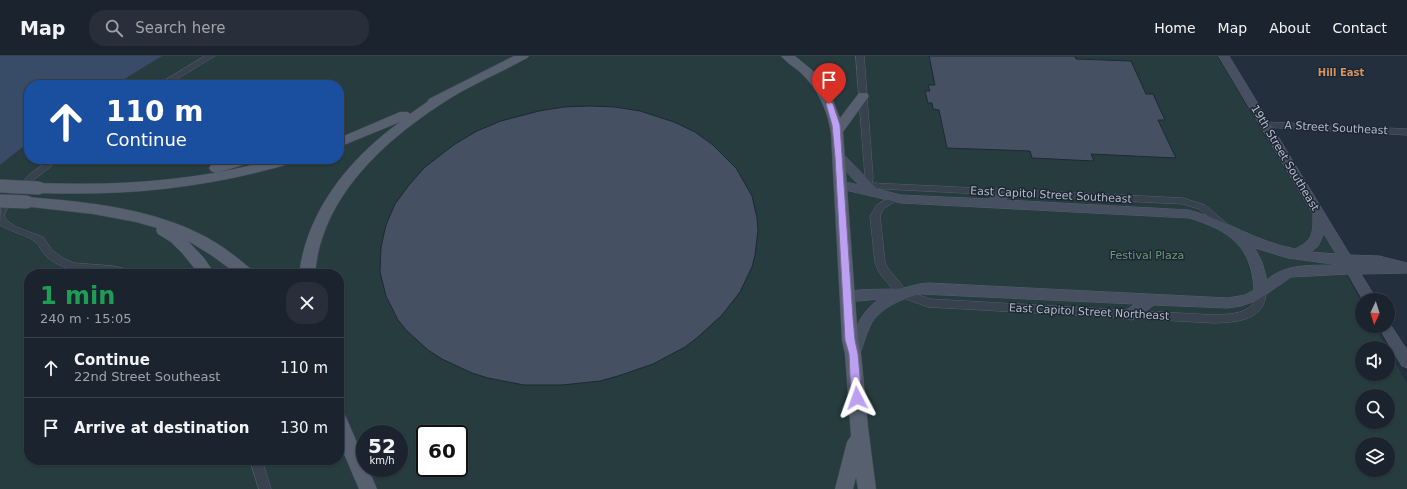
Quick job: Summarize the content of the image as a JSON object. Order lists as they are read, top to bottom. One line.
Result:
{"streets":{"main road":["19th Street Southeast","East Capitol Street Southeast","East Capitol Street Northeast"],"street":["A Street Southeast"]},"crossings":[["A Street Southeast","19th Street Southeast"],["19th Street Southeast","East Capitol Street Southeast"],["19th Street Southeast","East Capitol Street Northeast"],["East Capitol Street Southeast","East Capitol Street Northeast"]],"districts":["Hill East"],"parks":["Festival Plaza"],"north":"bottom","page":{"header":"Map","search":"Search here","nav":["Home","Map","About","Contact"],"turn":["110 m","Continue"],"heading":["1 min","240 m · 15:05"],"list":[{"name":"Continue","note":"22nd Street Southeast","value":"110 m"},{"name":"Arrive at destination","value":"130 m"}],"speed":"52 km/h","limit":"60"}}
